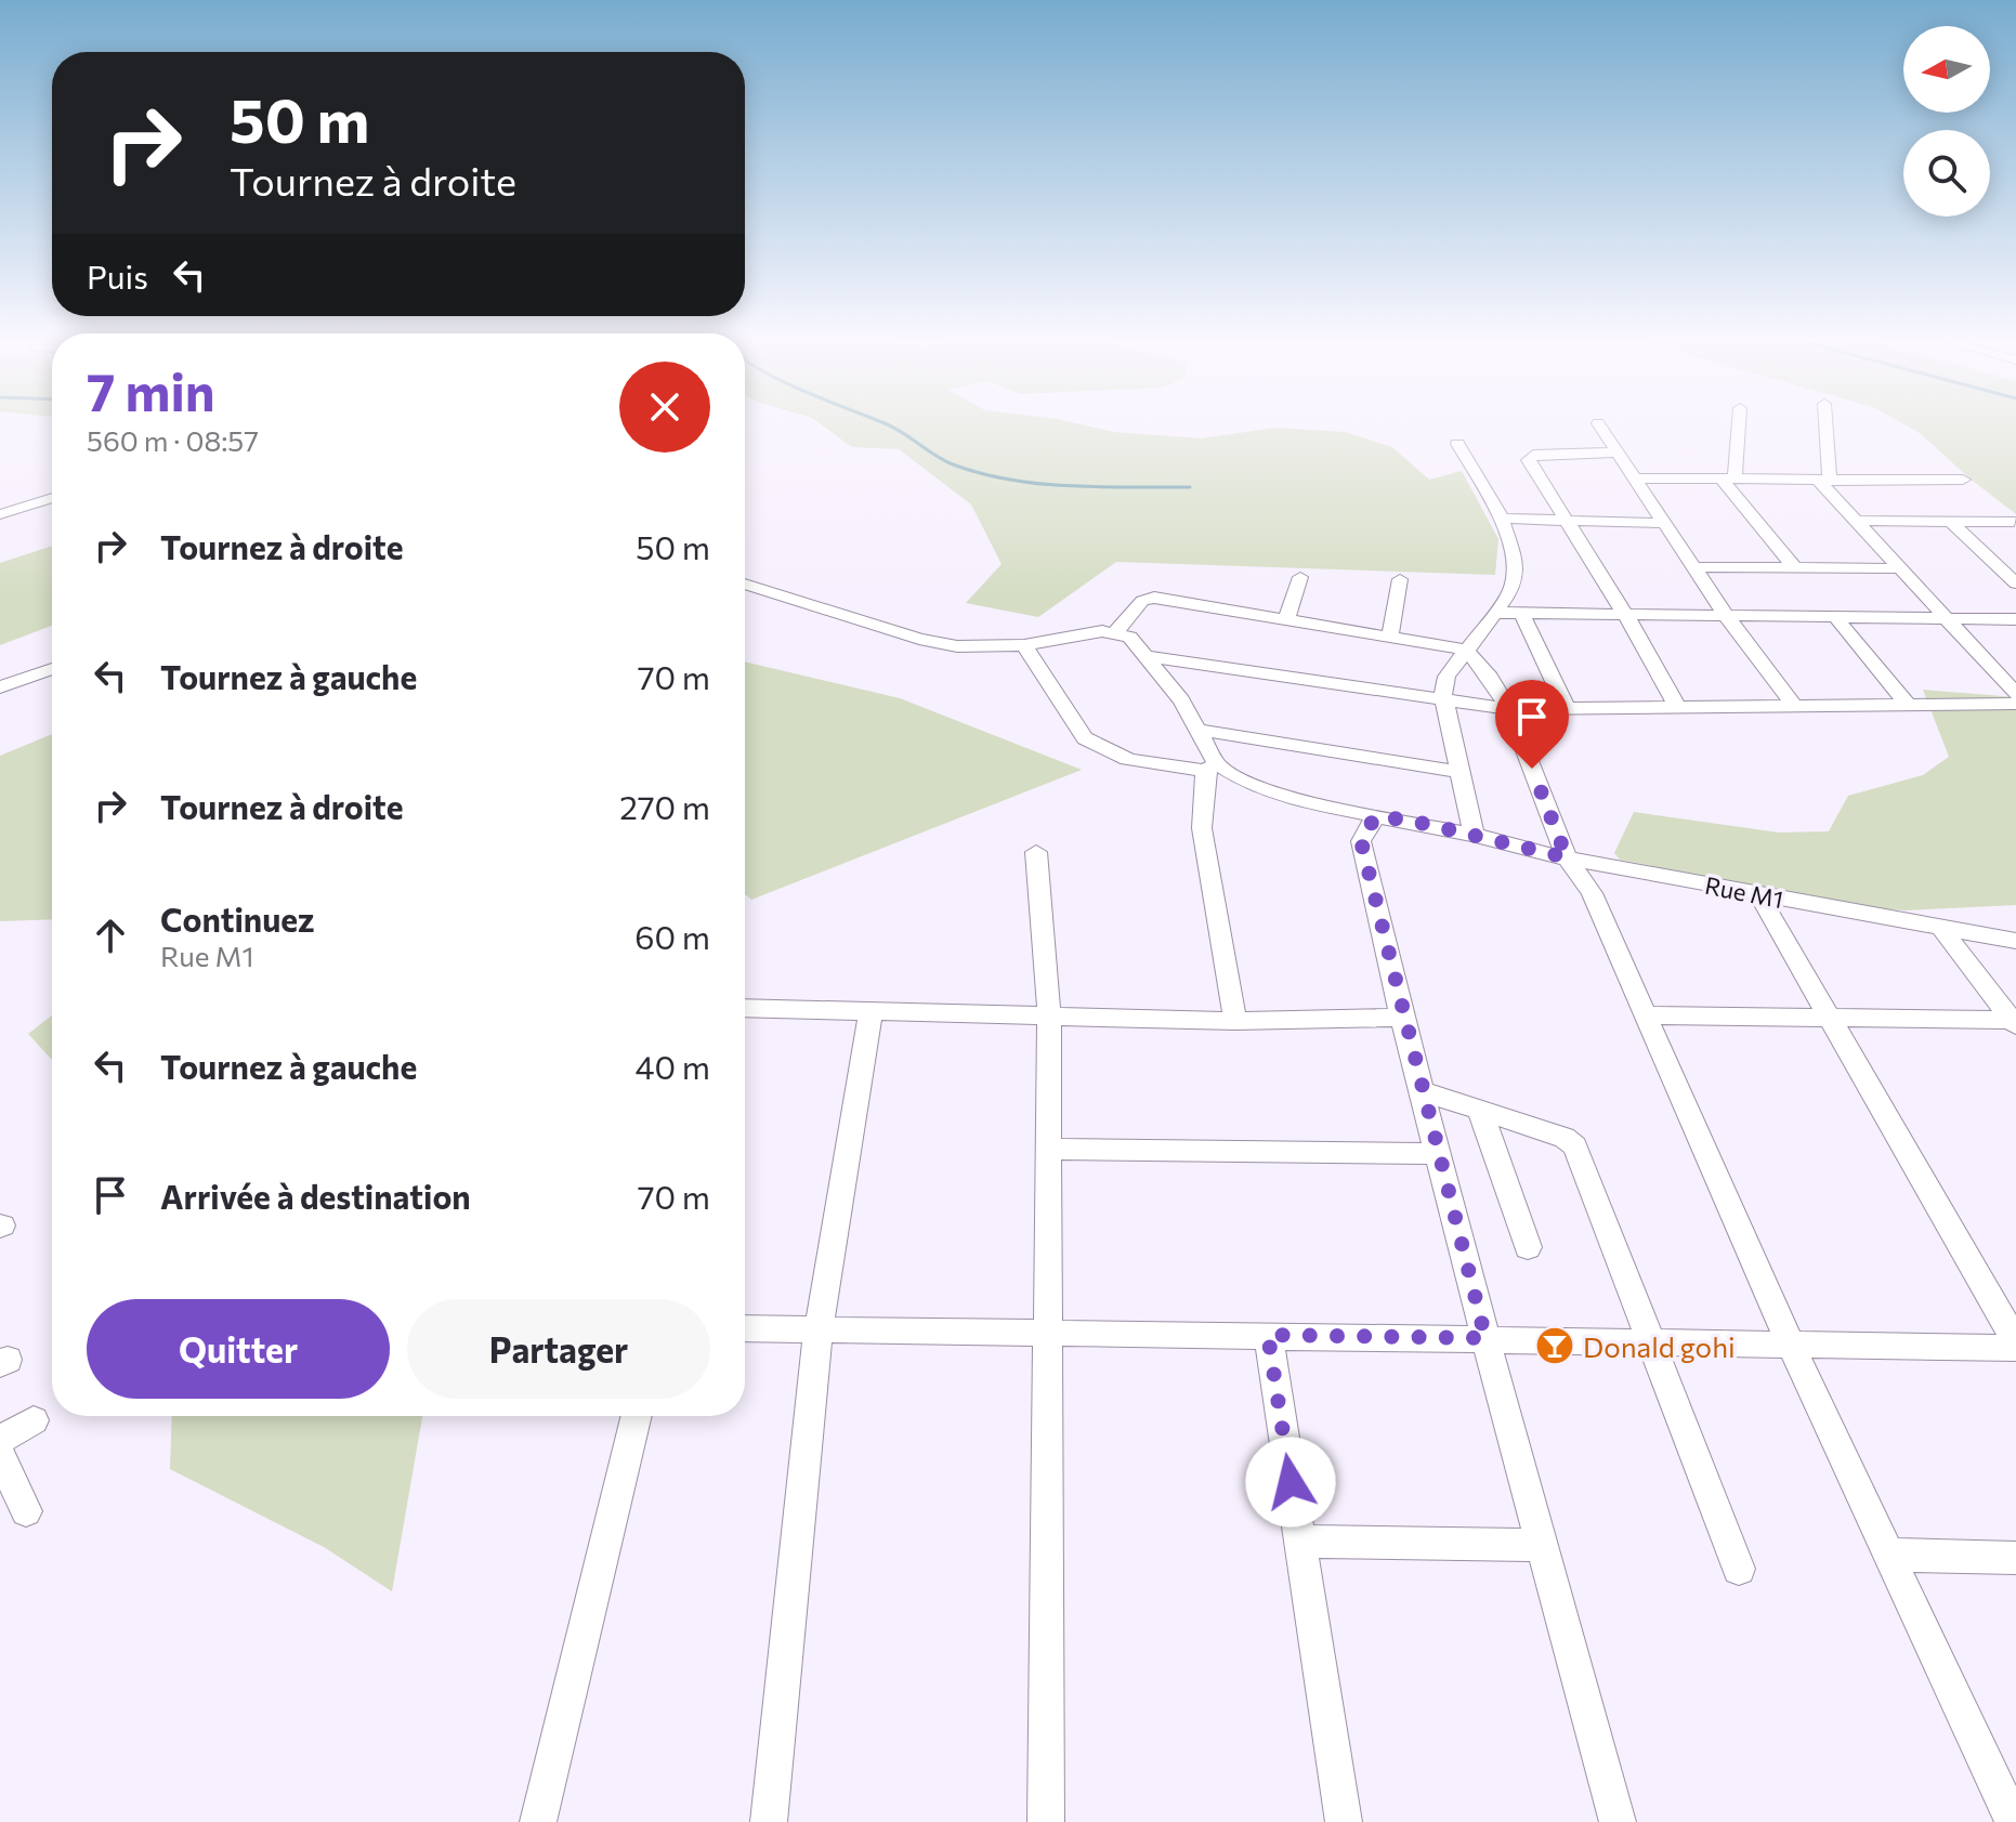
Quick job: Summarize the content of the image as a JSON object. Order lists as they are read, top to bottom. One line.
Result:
{"streets":{"street":["Rue M1"]},"places":{"bar":["Donald gohi"]},"north":"left","page":{"turn":["50 m","Tournez à droite"],"then":"Puis","heading":["7 min","560 m · 08:57"],"list":[{"name":"Tournez à droite","value":"50 m"},{"name":"Tournez à gauche","value":"70 m"},{"name":"Tournez à droite","value":"270 m"},{"name":"Continuez","note":"Rue M1","value":"60 m"},{"name":"Tournez à gauche","value":"40 m"},{"name":"Arrivée à destination","value":"70 m"}],"buttons":["Quitter","Partager"]}}
